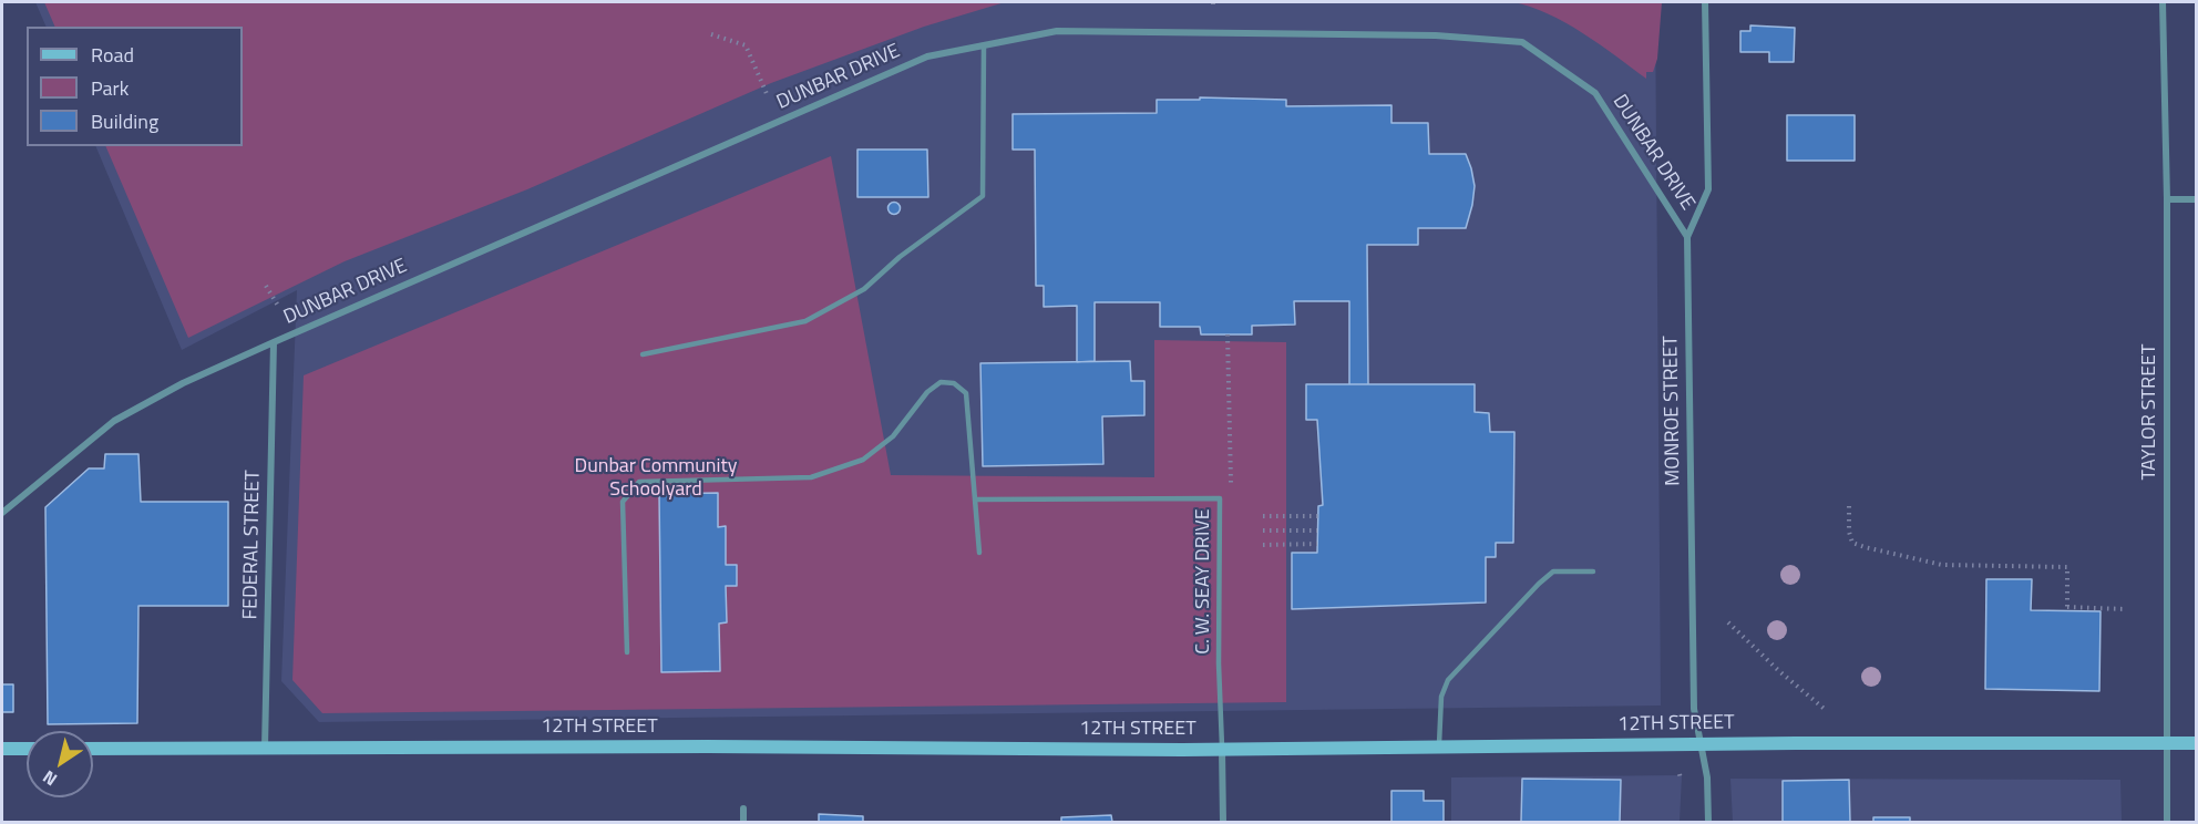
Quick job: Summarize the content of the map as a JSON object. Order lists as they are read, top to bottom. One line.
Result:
{"streets":{"main road":["12TH STREET"],"street":["DUNBAR DRIVE","MONROE STREET","TAYLOR STREET","FEDERAL STREET"],"lane":["C. W. SEAY DRIVE"]},"crossings":[["DUNBAR DRIVE","MONROE STREET"],["DUNBAR DRIVE","FEDERAL STREET"],["MONROE STREET","12TH STREET"],["TAYLOR STREET","12TH STREET"],["FEDERAL STREET","12TH STREET"],["C. W. SEAY DRIVE","12TH STREET"]],"parks":["Dunbar Community Schoolyard"],"legend":["Road","Park","Building"],"north":"bottom left"}
